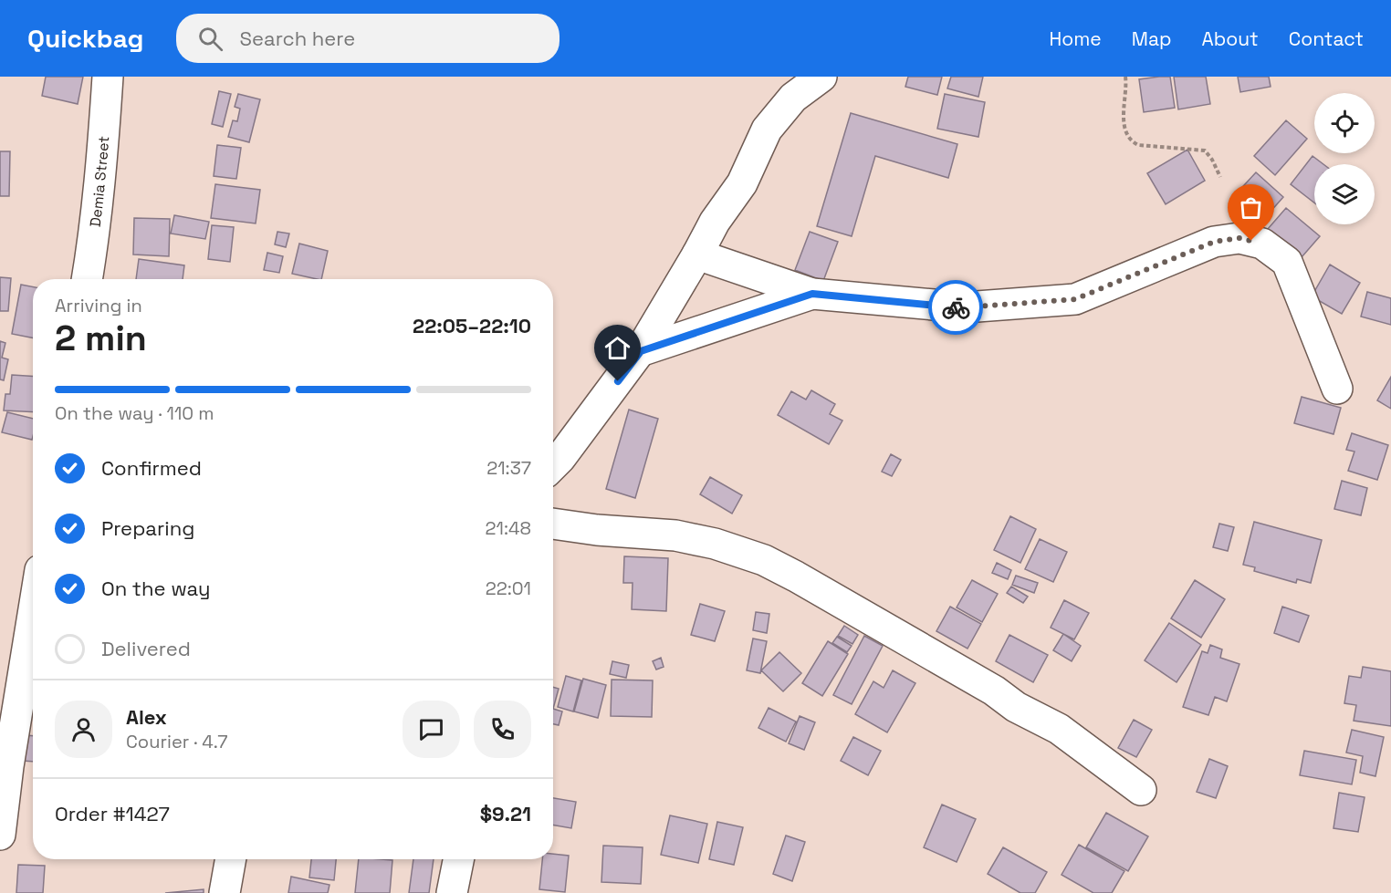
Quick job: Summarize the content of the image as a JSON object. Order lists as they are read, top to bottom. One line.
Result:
{"streets":{"street":["Demia Street"]},"page":{"header":"Quickbag","search":"Search here","nav":["Home","Map","About","Contact"],"heading":["2 min","Arriving in","22:05–22:10"],"panel":["Alex","Courier · 4.7","Order #1427","$9.21"],"bar":"On the way · 110 m","list":[["Confirmed","21:37"],["Preparing","21:48"],["On the way","22:01"],"Delivered"]}}
